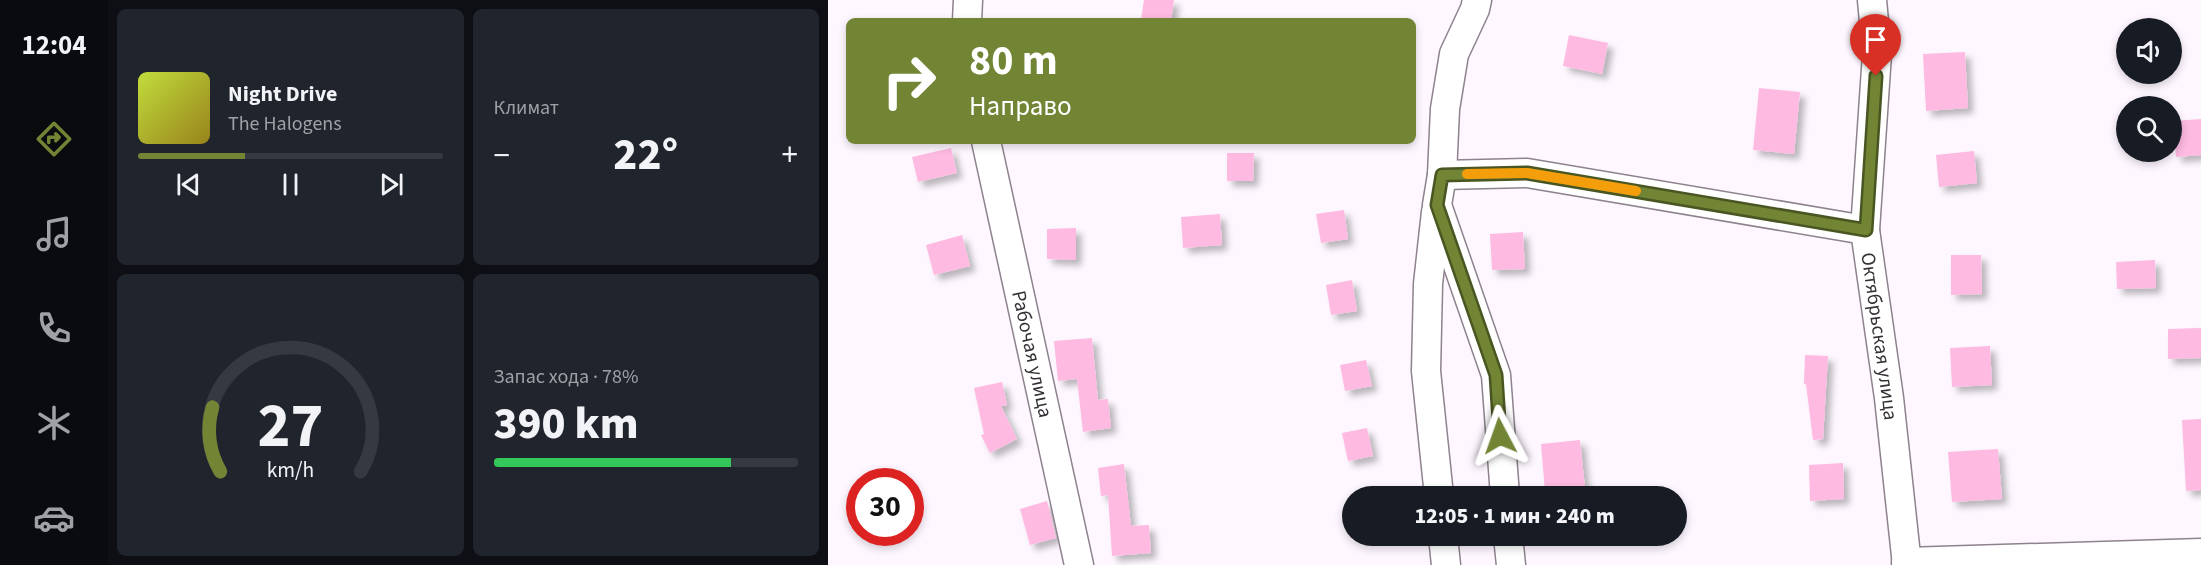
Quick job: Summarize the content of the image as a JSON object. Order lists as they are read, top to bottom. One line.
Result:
{"streets":{"street":["Октябрьская улица","Рабочая улица"]},"page":{"tabs":"12:04","tile":["Климат",["Запас хода · 78%","390 km"]],"turn":["80 m","Направо"],"song":["Night Drive","The Halogens"],"heat":["−","22°","+"],"limit":"30","trip":"12:05 · 1 мин · 240 m","gauge":["27","km/h"]}}
